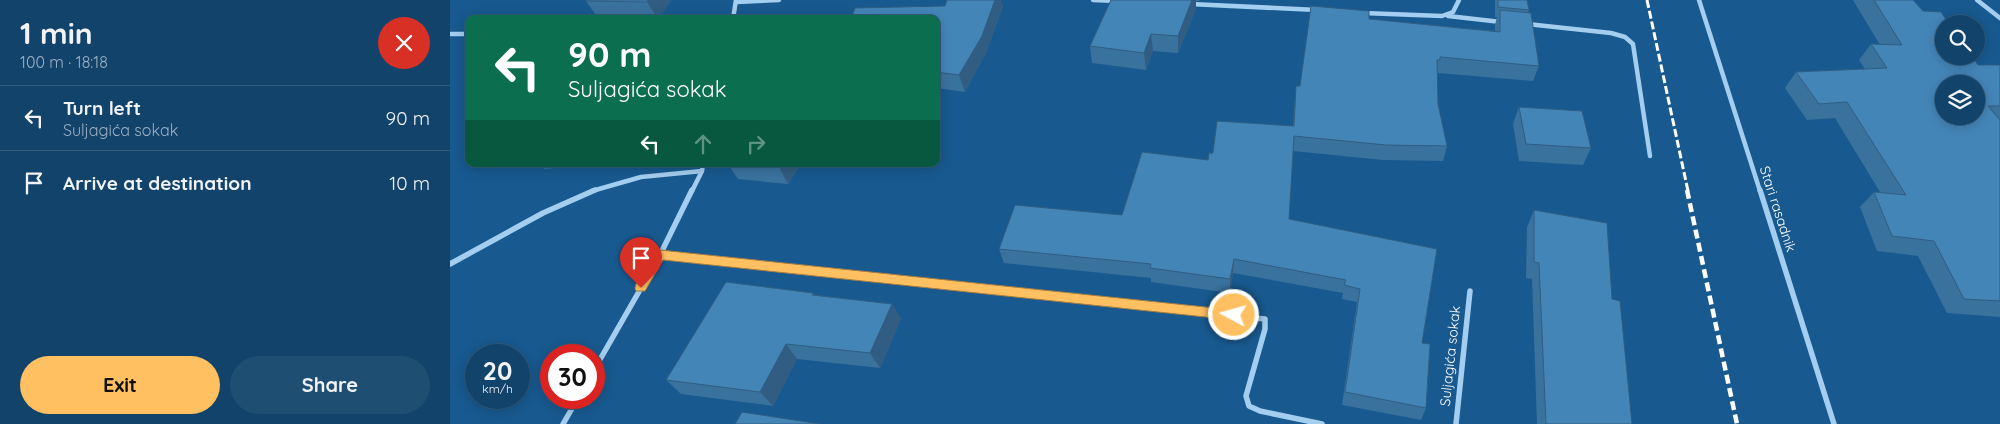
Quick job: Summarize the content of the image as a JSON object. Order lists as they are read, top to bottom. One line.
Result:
{"streets":{"street":["Stari rasadnik","Suljagića sokak"]},"page":{"heading":["1 min","100 m · 18:18"],"turn":["90 m","Suljagića sokak"],"list":[{"name":"Turn left","note":"Suljagića sokak","value":"90 m"},{"name":"Arrive at destination","value":"10 m"}],"speed":"20 km/h","limit":"30","buttons":["Exit","Share"]}}
